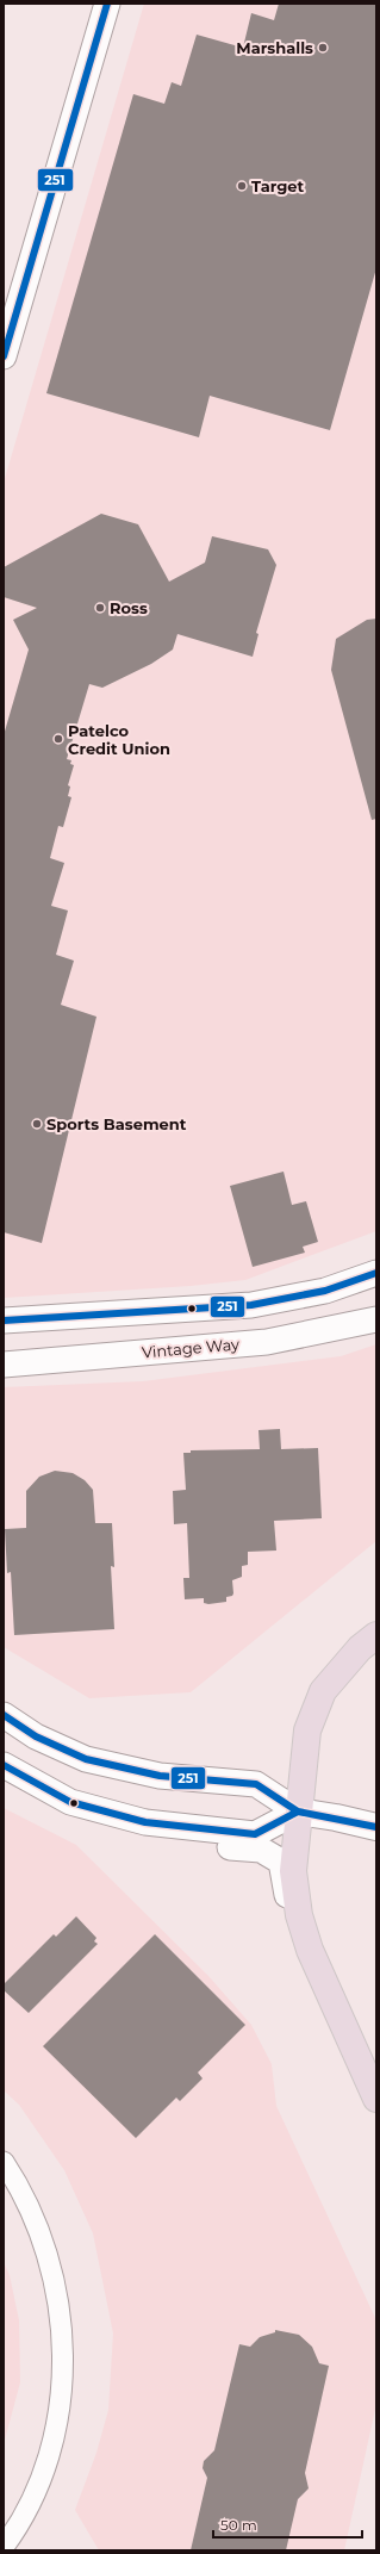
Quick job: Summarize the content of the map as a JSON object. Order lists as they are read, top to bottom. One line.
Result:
{"streets":{"street":["Vintage Way"]},"places":["Marshalls","Target","Ross","Patelco Credit Union","Sports Basement"],"lines":["transit line 251"],"scale_bar":"50 m"}
